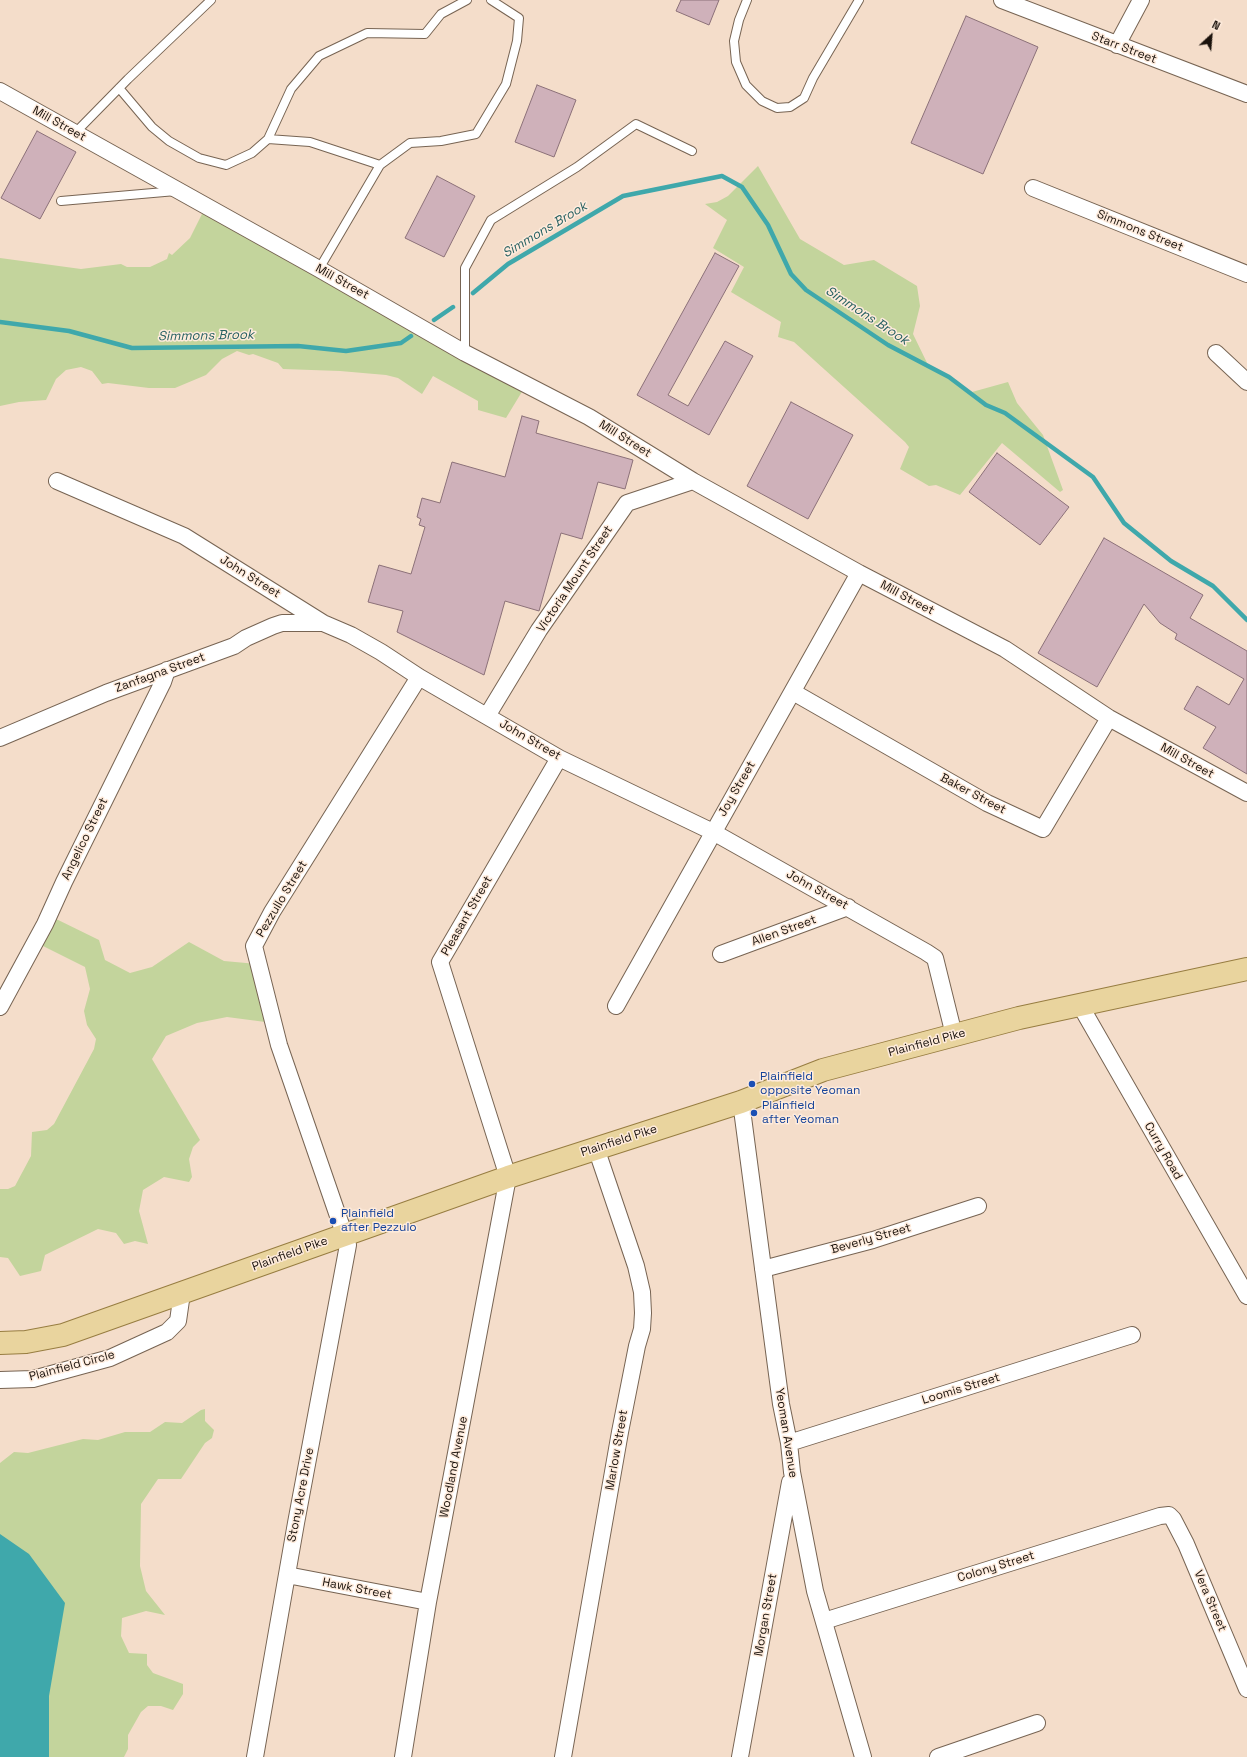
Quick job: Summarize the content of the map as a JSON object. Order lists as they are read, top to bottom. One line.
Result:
{"streets":{"main road":["Plainfield Pike"],"street":["Starr Street","Mill Street","Simmons Street","John Street","Victoria Mount Street","Zanfagna Street","Joy Street","Baker Street","Angelico Street","Pezzullo Street","Pleasant Street","Allen Street","Curry Road","Beverly Street","Plainfield Circle","Loomis Street","Yeoman Avenue","Marlow Street","Woodland Avenue","Stony Acre Drive","Colony Street","Hawk Street","Vera Street","Morgan Street"]},"crossings":[["Mill Street","Victoria Mount Street"],["Mill Street","Joy Street"],["Mill Street","Baker Street"],["John Street","Victoria Mount Street"],["John Street","Zanfagna Street"],["John Street","Joy Street"],["John Street","Pezzullo Street"],["John Street","Pleasant Street"],["John Street","Allen Street"],["John Street","Plainfield Pike"],["Zanfagna Street","Angelico Street"],["Joy Street","Baker Street"],["Pezzullo Street","Plainfield Pike"],["Pezzullo Street","Stony Acre Drive"],["Pleasant Street","Plainfield Pike"],["Pleasant Street","Woodland Avenue"],["Plainfield Pike","Curry Road"],["Plainfield Pike","Plainfield Circle"],["Plainfield Pike","Yeoman Avenue"],["Plainfield Pike","Marlow Street"],["Plainfield Pike","Woodland Avenue"],["Plainfield Pike","Stony Acre Drive"],["Beverly Street","Yeoman Avenue"],["Loomis Street","Yeoman Avenue"],["Yeoman Avenue","Colony Street"],["Yeoman Avenue","Morgan Street"],["Woodland Avenue","Hawk Street"],["Stony Acre Drive","Hawk Street"],["Colony Street","Vera Street"]],"water":["Simmons Brook"],"places":["Plainfield opposite Yeoman","Plainfield after Yeoman","Plainfield after Pezzulo"],"north":"top right"}
